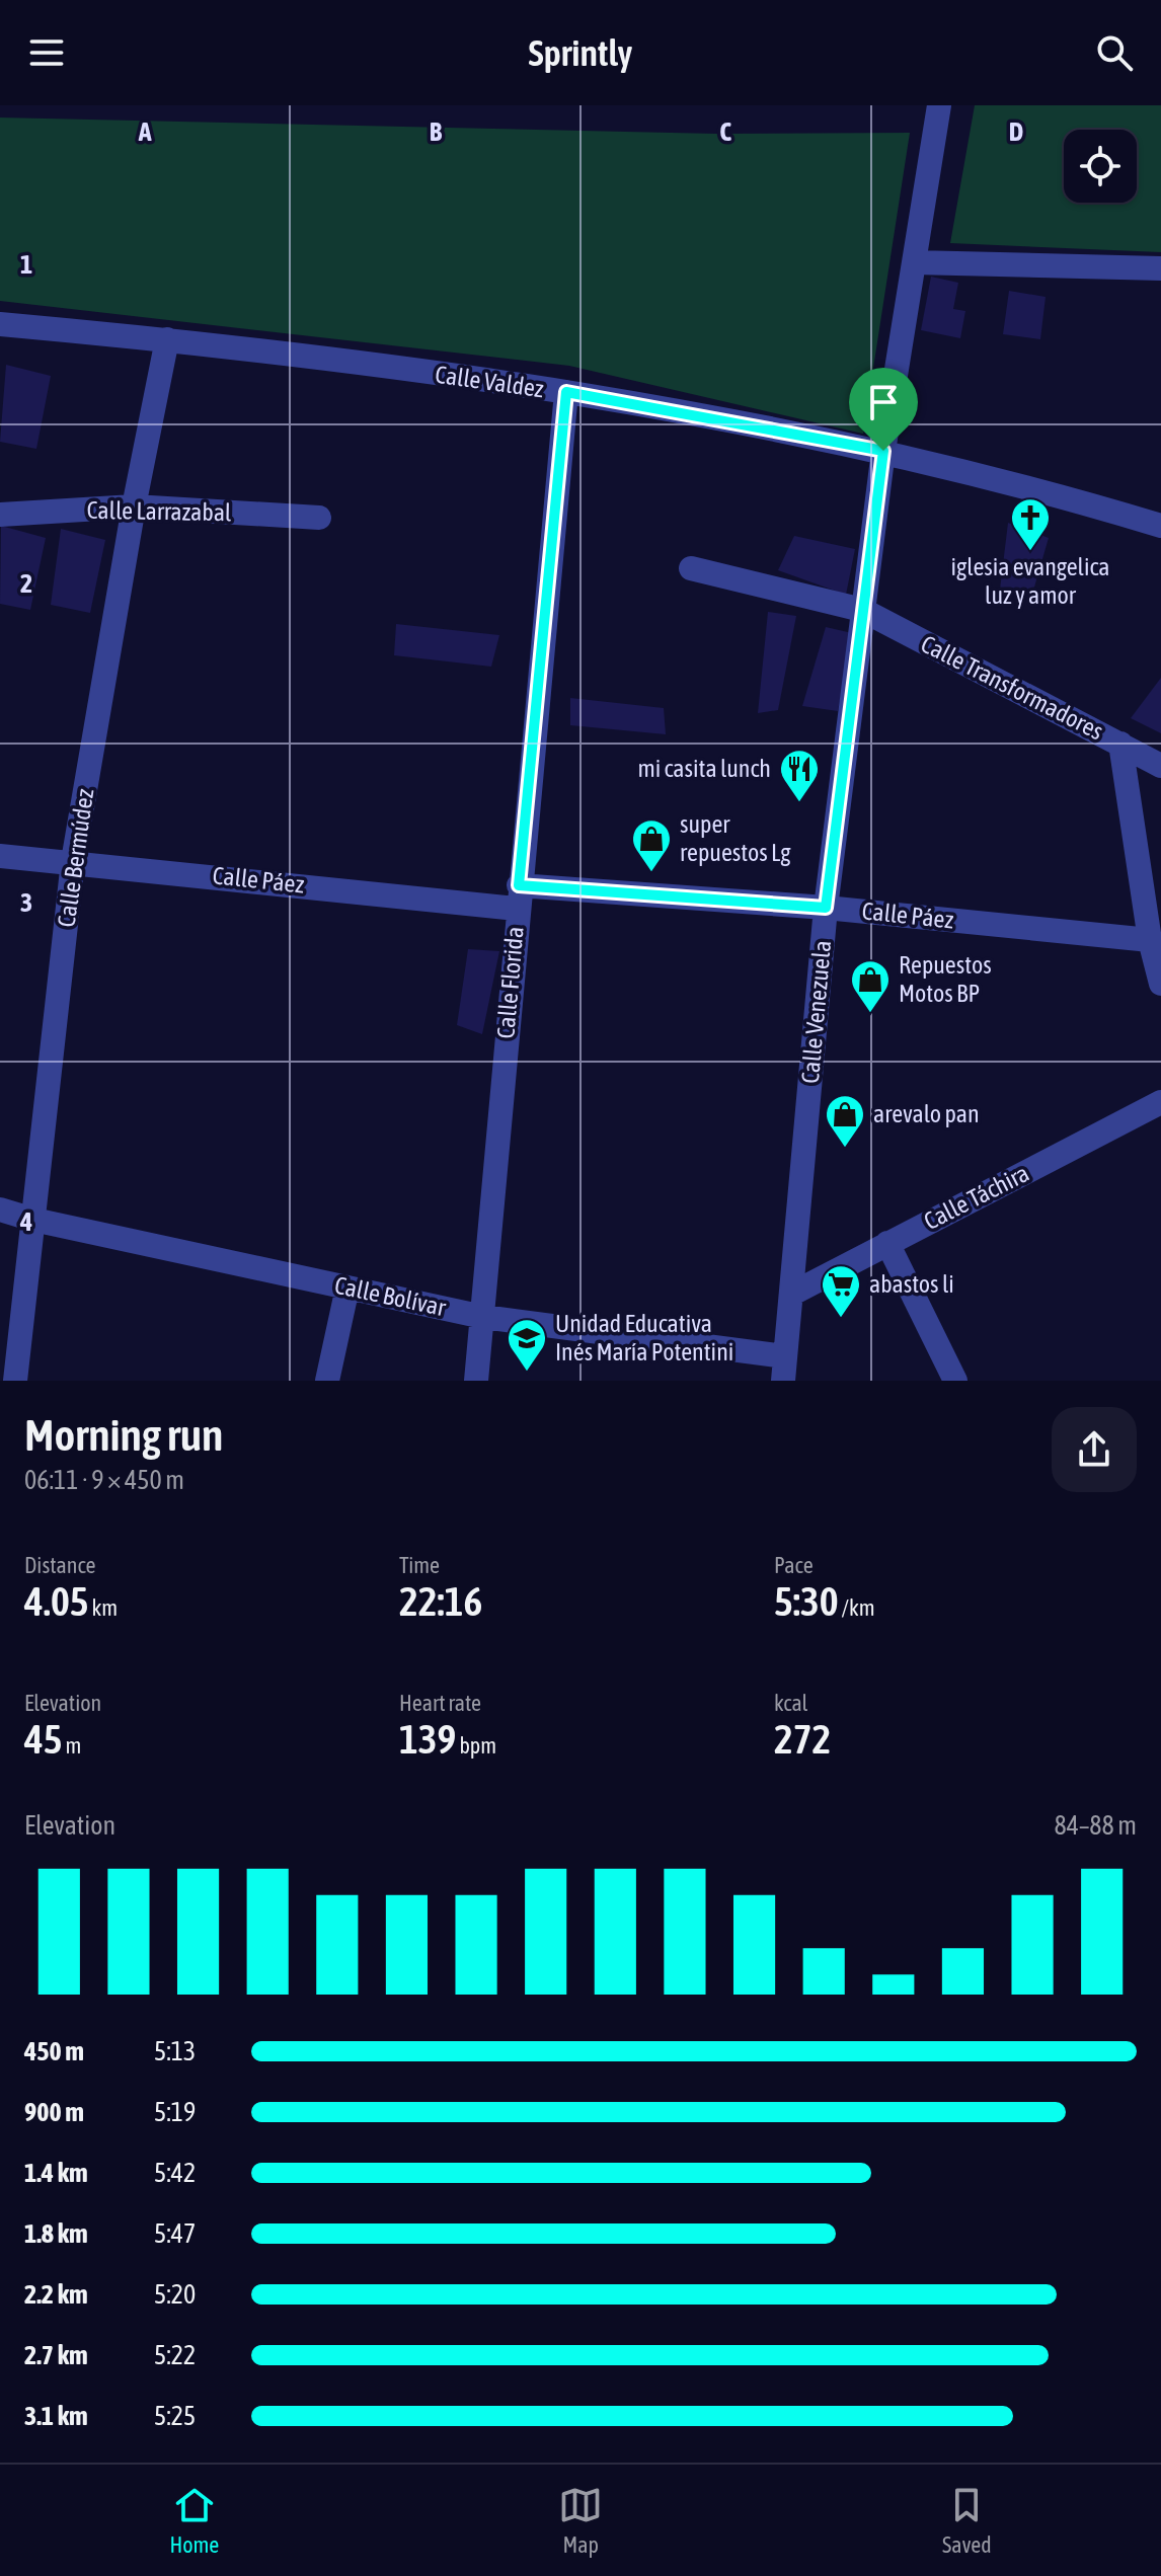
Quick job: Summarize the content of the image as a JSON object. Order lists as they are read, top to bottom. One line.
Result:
{"streets":{"street":["Calle Valdez","Calle Larrazabal","Calle Transformadores","Calle Bermúdez","Calle Páez","Calle Florida","Calle Venezuela","Calle Táchira","Calle Bolívar"]},"crossings":[["Calle Valdez","Calle Bermúdez"],["Calle Valdez","Calle Florida"],["Calle Valdez","Calle Venezuela"],["Calle Larrazabal","Calle Bermúdez"],["Calle Transformadores","Calle Venezuela"],["Calle Bermúdez","Calle Páez"],["Calle Bermúdez","Calle Bolívar"],["Calle Páez","Calle Florida"],["Calle Páez","Calle Venezuela"],["Calle Florida","Calle Bolívar"],["Calle Venezuela","Calle Táchira"],["Calle Venezuela","Calle Bolívar"]],"places":{"church":["iglesia evangelica luz y amor"],"restaurant":["mi casita lunch"],"shop":["super repuestos Lg","Repuestos Motos BP","arevalo pan"],"supermarket":["abastos li"],"school or university":["Unidad Educativa Inés María Potentini"]},"page":{"header":"Sprintly","heading":["Morning run","06:11 · 9 × 450 m"],"stats":[["Distance","4.05 km"],["Time","22:16"],["Pace","5:30 /km"],["Elevation","45 m"],["Heart rate","139 bpm"],["kcal","272"]],"chart":["Elevation","84–88 m"],"list":[{"name":"450 m","note":"5:13"},{"name":"900 m","note":"5:19"},{"name":"1.4 km","note":"5:42"},{"name":"1.8 km","note":"5:47"},{"name":"2.2 km","note":"5:20"},{"name":"2.7 km","note":"5:22"},{"name":"3.1 km","note":"5:25"}],"tabs":["Home","Map","Saved"]},"grid":{"columns":["A","B","C","D"],"rows":["1","2","3","4"]}}
